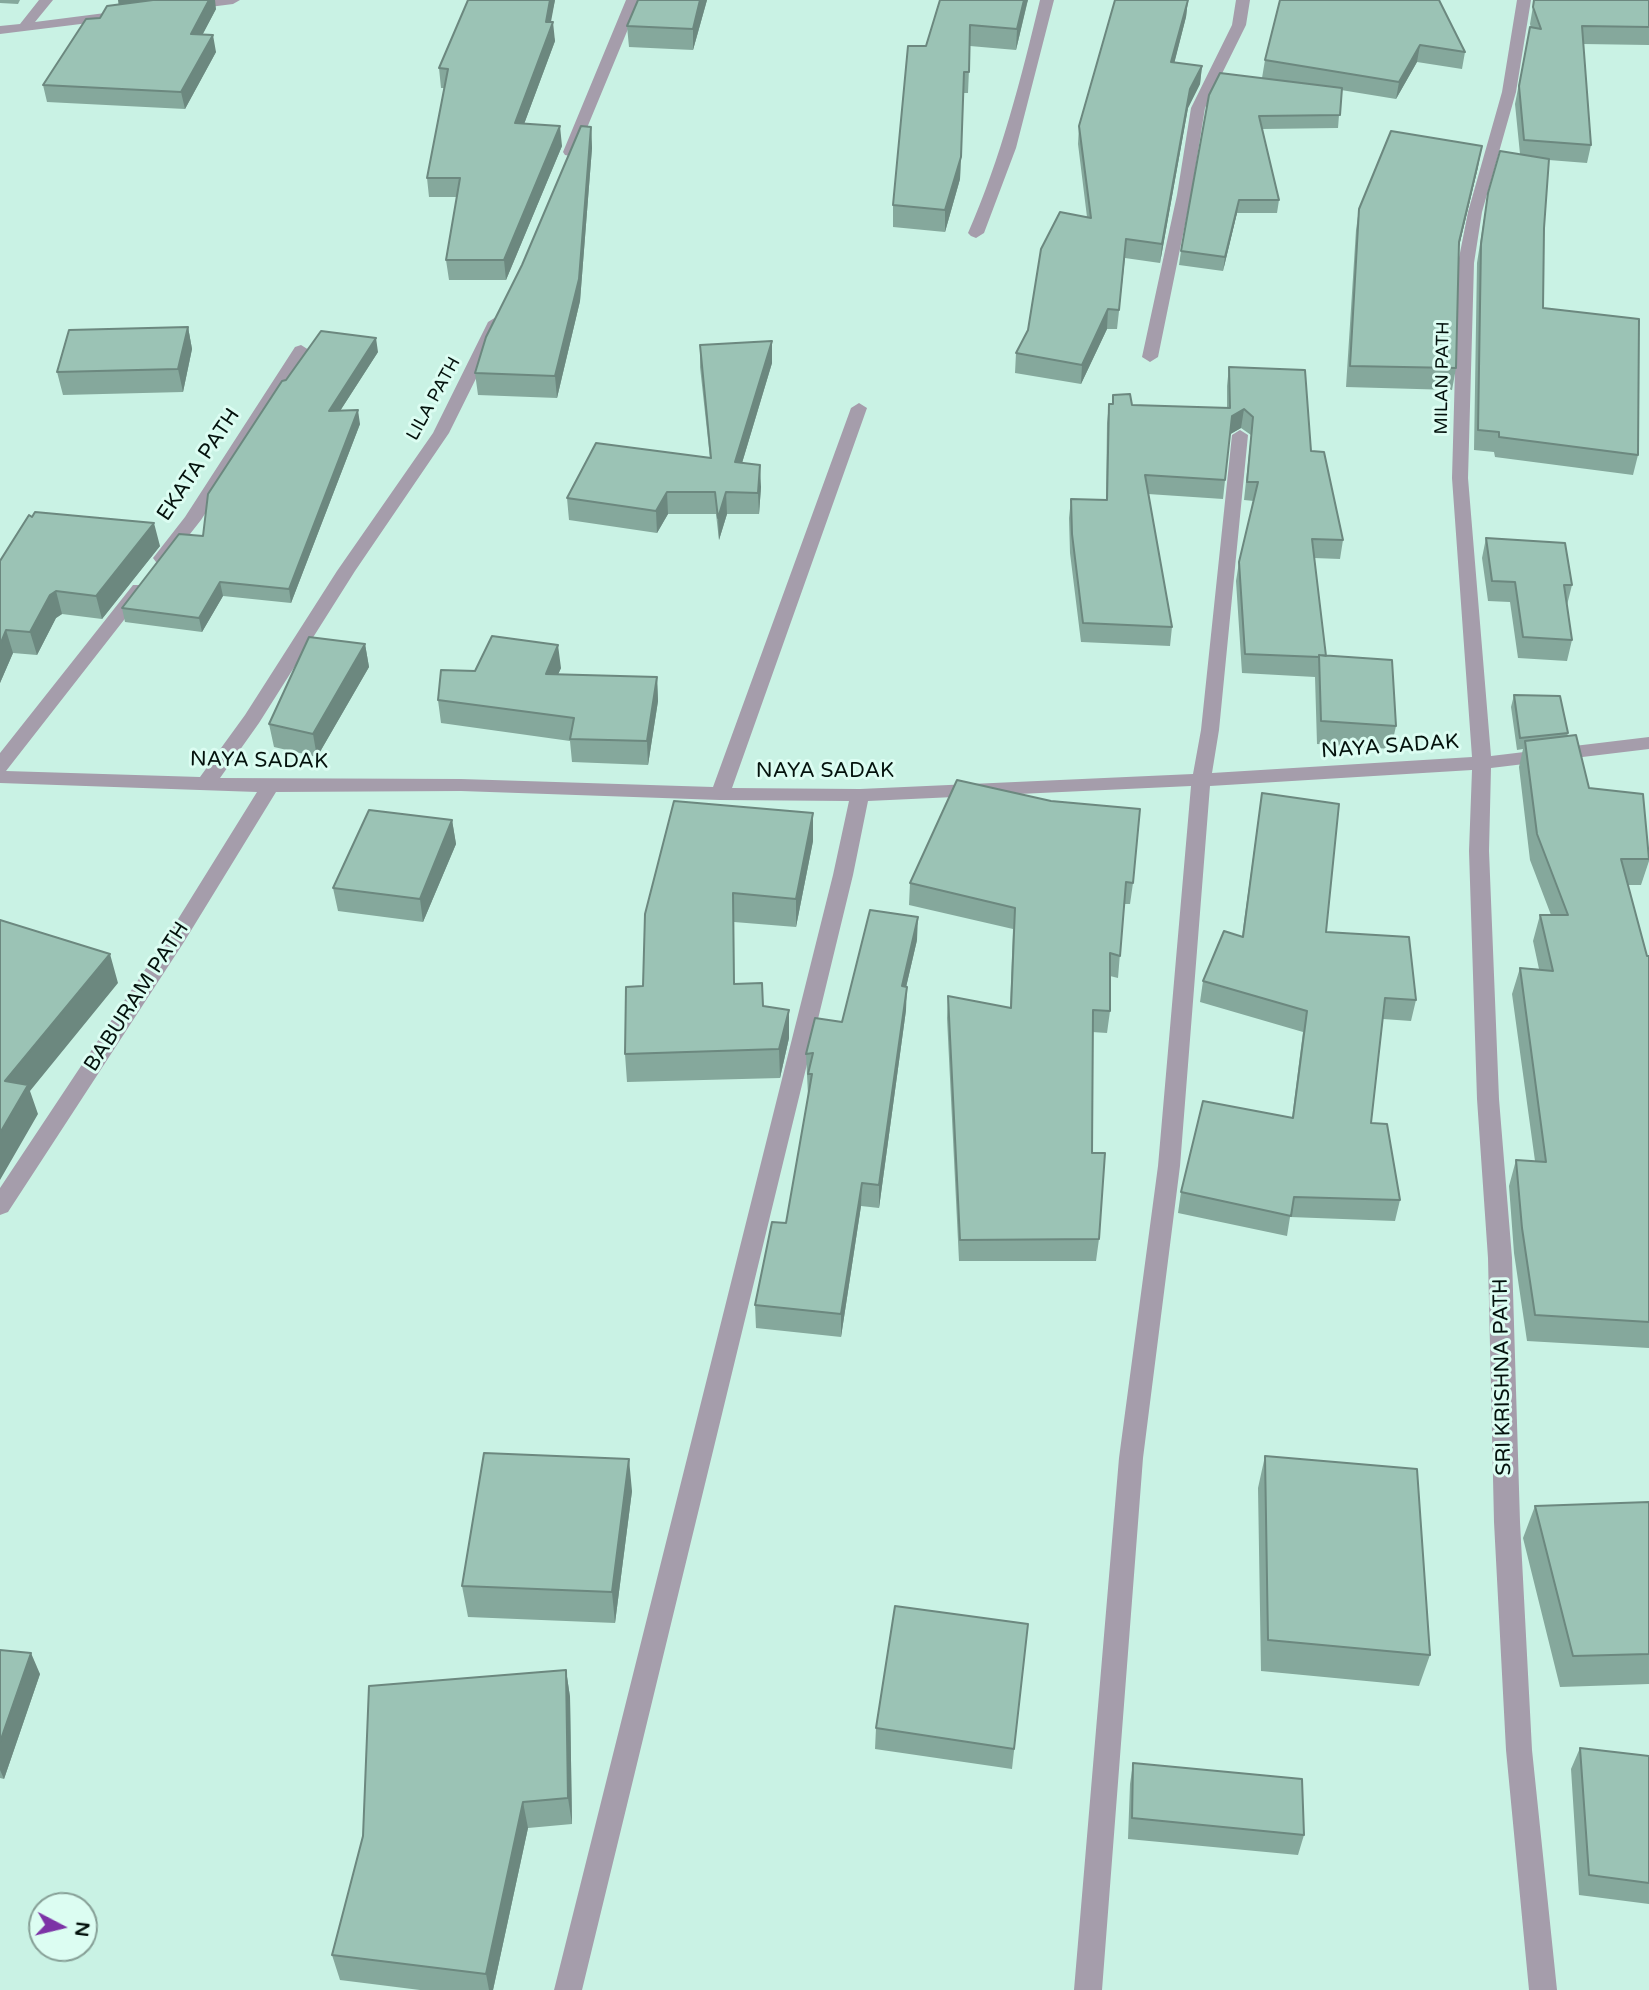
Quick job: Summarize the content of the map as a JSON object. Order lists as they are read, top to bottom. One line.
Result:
{"streets":{"street":["MILAN PATH","LILA PATH","EKATA PATH","NAYA SADAK","BABURAM PATH","SRI KRISHNA PATH"]},"crossings":[["MILAN PATH","NAYA SADAK"],["MILAN PATH","SRI KRISHNA PATH"],["LILA PATH","NAYA SADAK"],["NAYA SADAK","BABURAM PATH"],["NAYA SADAK","SRI KRISHNA PATH"]],"north":"right"}
